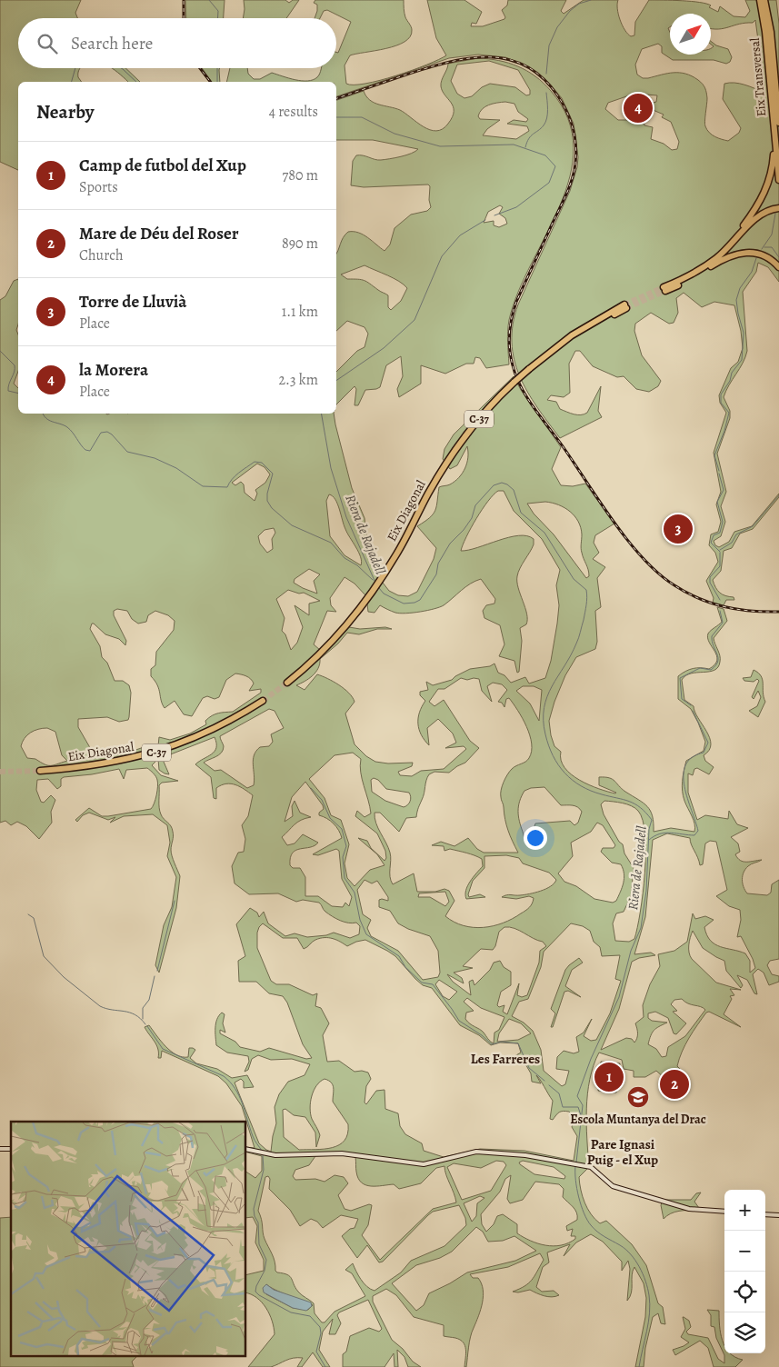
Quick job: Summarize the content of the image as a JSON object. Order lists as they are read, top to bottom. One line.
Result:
{"streets":{"highway":["Eix Transversal","C-37","Eix Diagonal"]},"districts":["Les Farreres","Pare Ignasi Puig - el Xup"],"water":["Riera de Rajadell"],"places":{"school or university":["Escola Muntanya del Drac"]},"north":"top right","page":{"search":"Search here","heading":["Nearby","4 results"],"pins":["4","3","1","2"],"list":[{"mark":"1","name":"Camp de futbol del Xup","note":"Sports","value":"780 m"},{"mark":"2","name":"Mare de Déu del Roser","note":"Church","value":"890 m"},{"mark":"3","name":"Torre de Lluvià","note":"Place","value":"1.1 km"},{"mark":"4","name":"la Morera","note":"Place","value":"2.3 km"}],"map_buttons":["+","−"]}}
